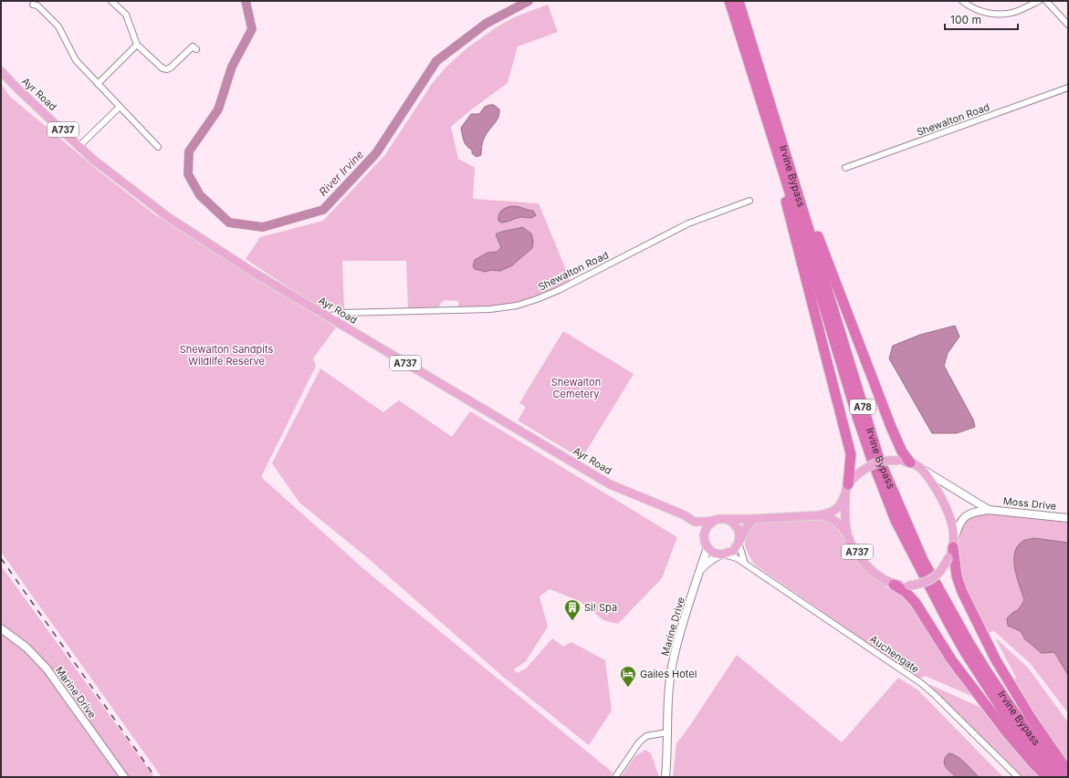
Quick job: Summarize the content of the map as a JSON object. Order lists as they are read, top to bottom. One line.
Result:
{"streets":{"highway":["Irvine Bypass","A78"],"main road":["Ayr Road","A737"],"street":["Shewalton Road","Moss Drive","Marine Drive","Auchengate"]},"crossings":[["Ayr Road","Shewalton Road"],["Ayr Road","A737"],["A737","Moss Drive"],["A737","Marine Drive"],["A737","Auchengate"],["Marine Drive","Auchengate"]],"water":["River Irvine"],"parks":["Shewalton Sandpits Wildlife Reserve","Shewalton Cemetery"],"places":{"building":["Si! Spa"],"hotel":["Gailes Hotel"]},"scale_bar":"100 m"}
